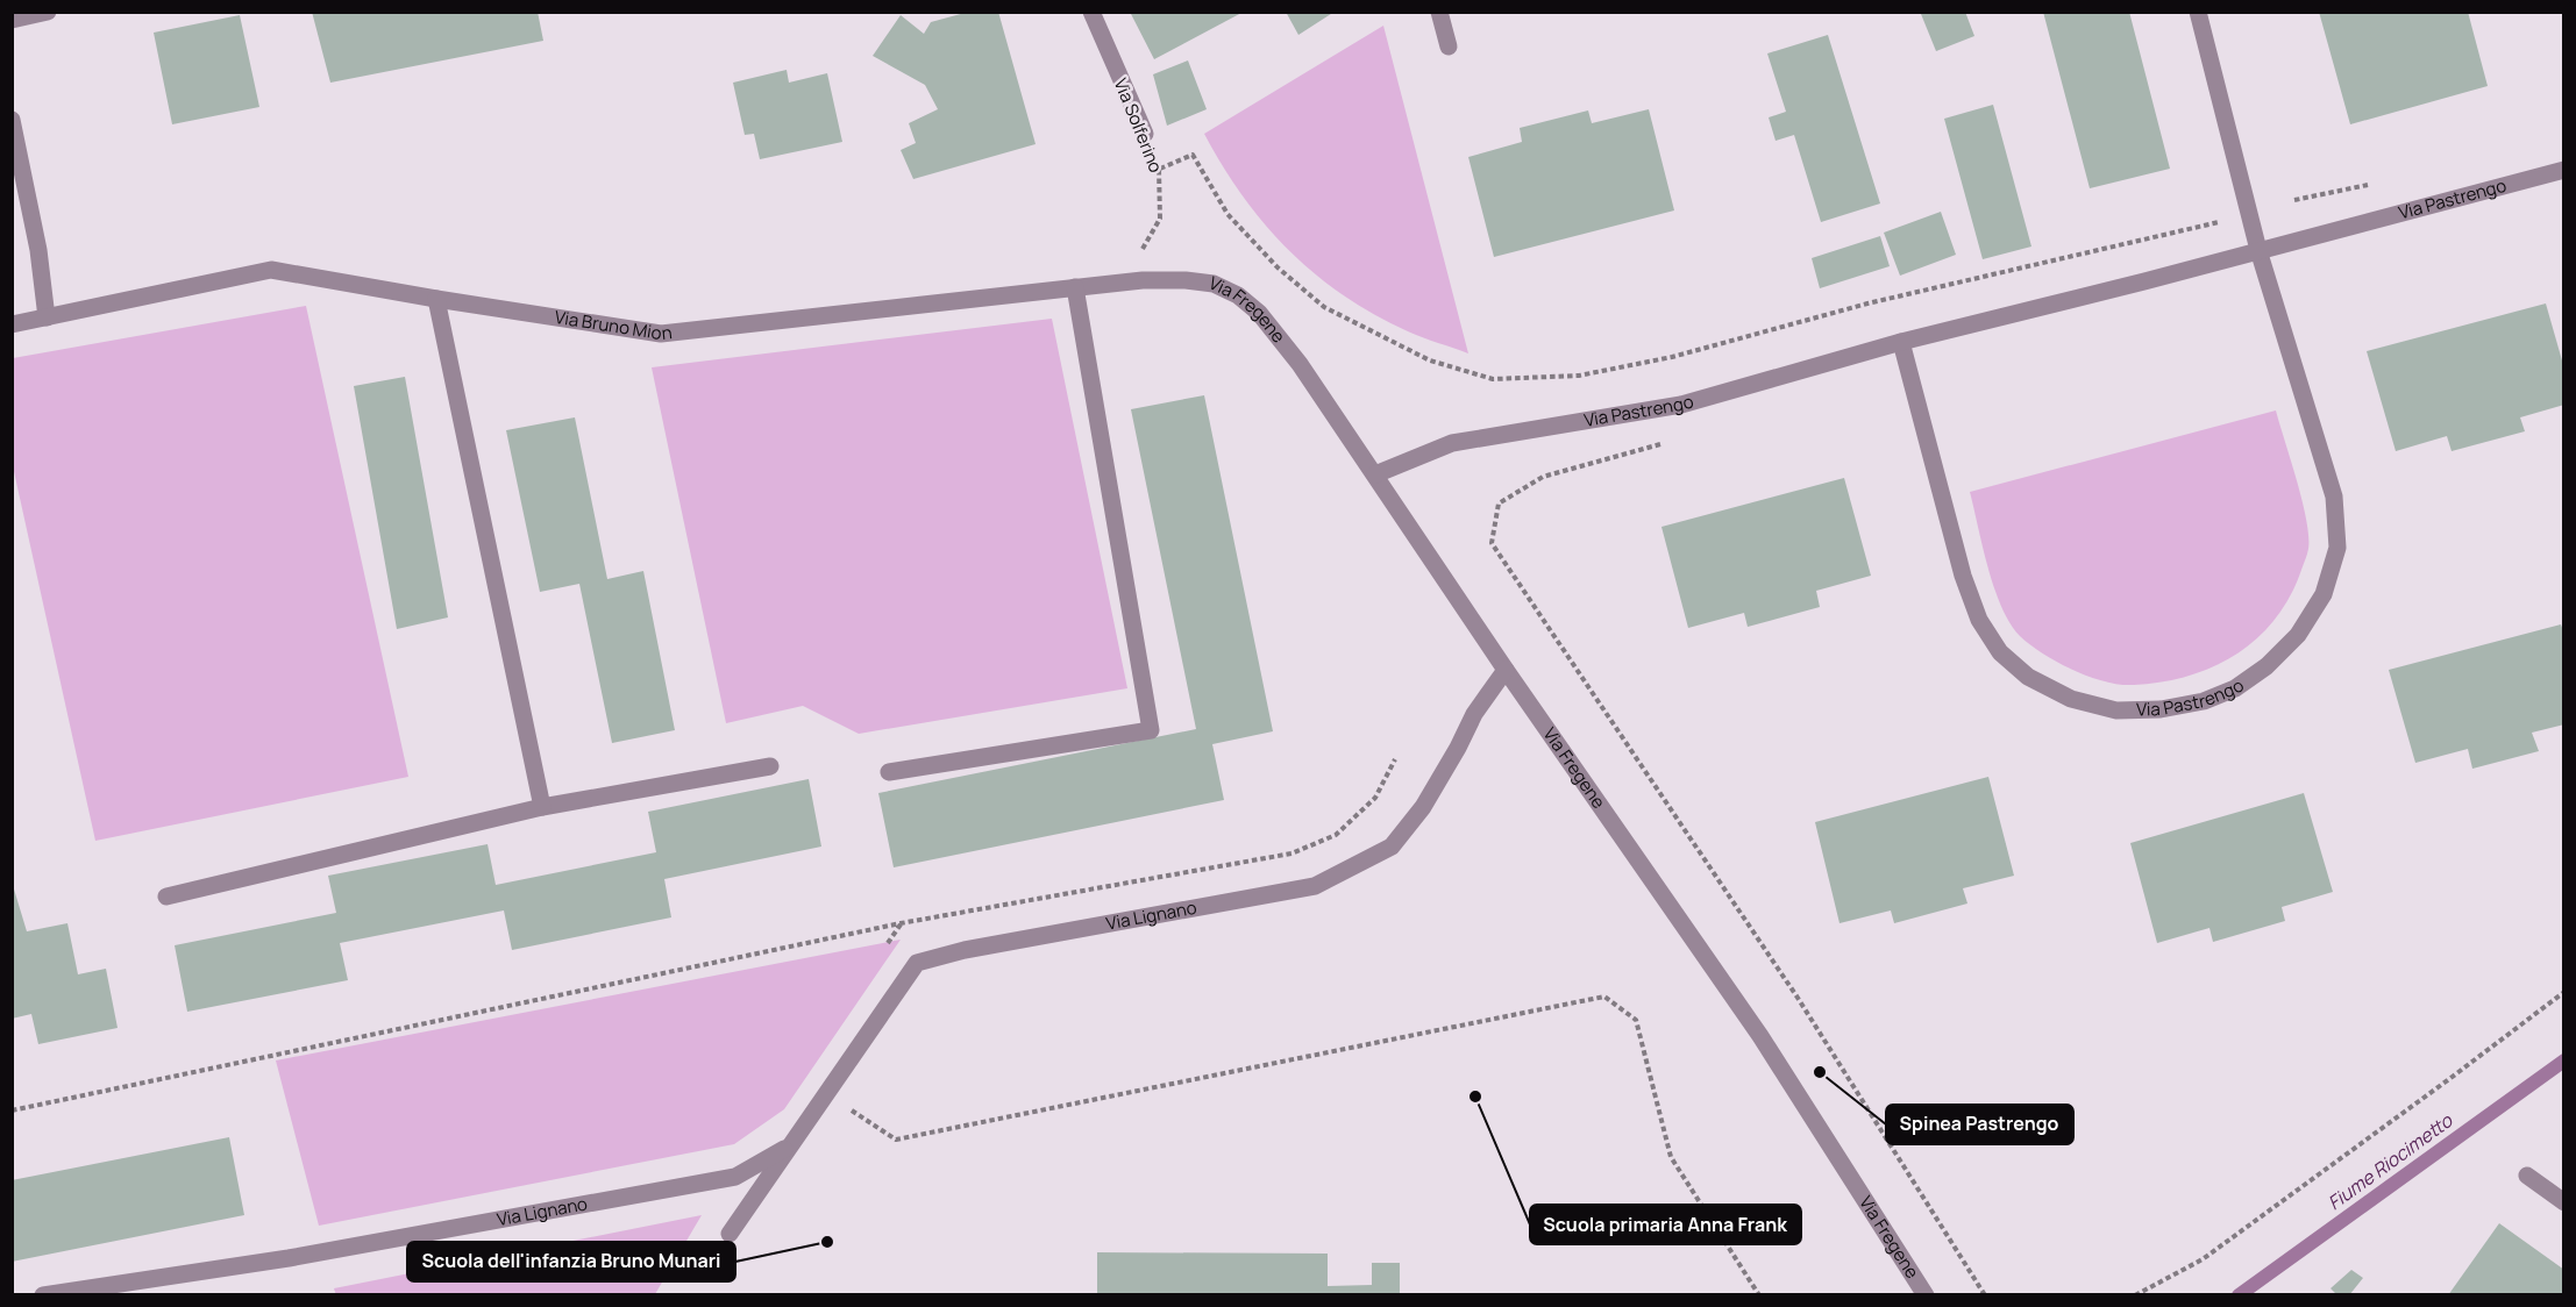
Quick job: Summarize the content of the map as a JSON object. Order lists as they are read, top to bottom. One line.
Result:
{"streets":{"street":["Via Solferino","Via Pastrengo","Via Fregene","Via Bruno Mion","Via Lignano"]},"crossings":[["Via Solferino","Via Bruno Mion"],["Via Pastrengo","Via Fregene"],["Via Fregene","Via Bruno Mion"],["Via Fregene","Via Lignano"]],"water":["Fiume Riocimetto"],"places":["Spinea Pastrengo","Scuola primaria Anna Frank","Scuola dell'infanzia Bruno Munari"]}
